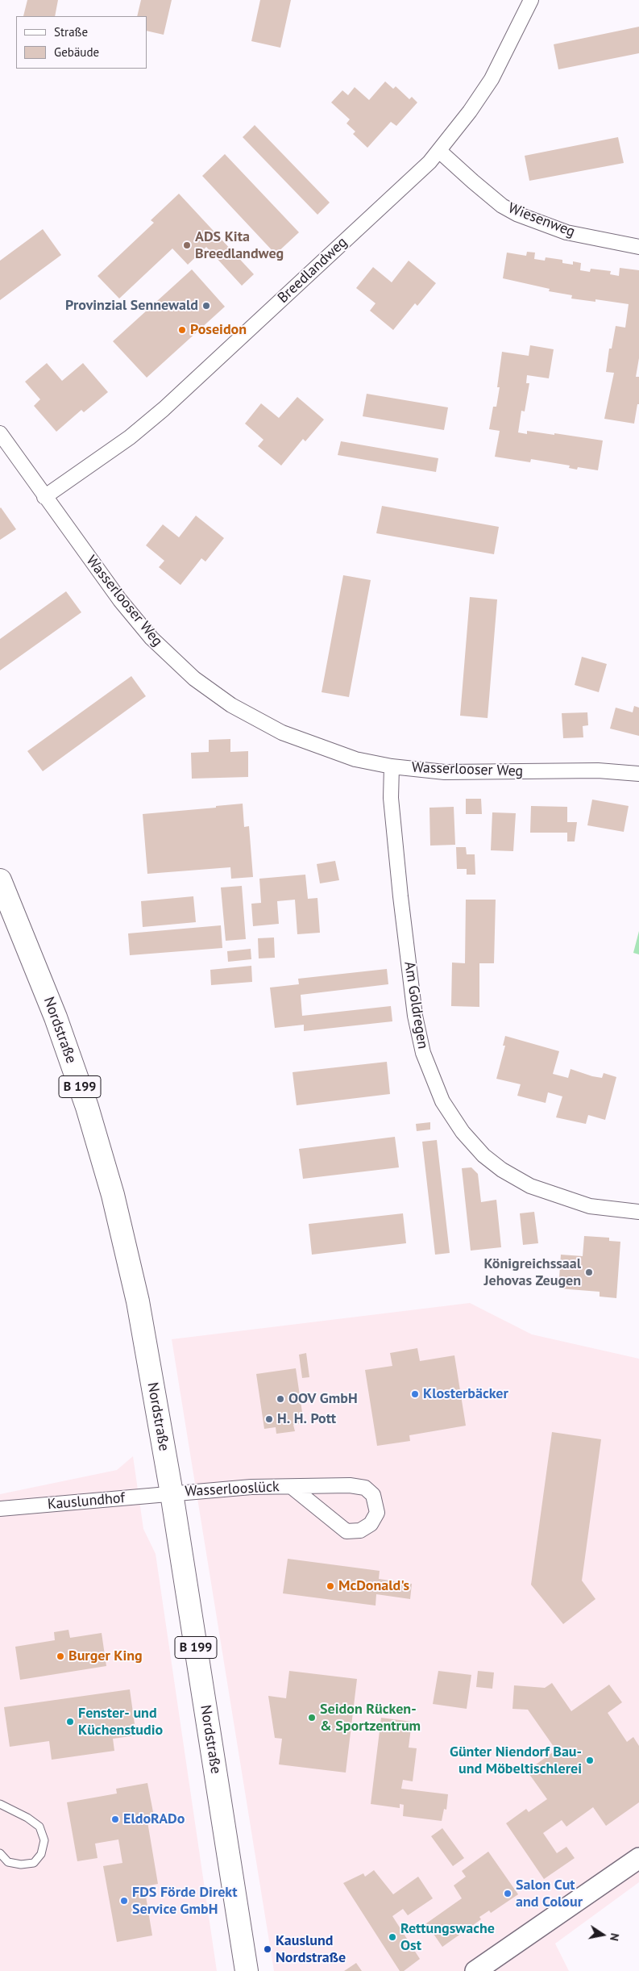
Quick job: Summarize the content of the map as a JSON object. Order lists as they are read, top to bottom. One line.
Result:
{"streets":{"main road":["Nordstraße","B 199"],"street":["Wiesenweg","Breedlandweg","Wasserlooser Weg","Am Goldregen","Wasserlooslück","Kauslundhof"]},"crossings":[["Wiesenweg","Breedlandweg"],["Breedlandweg","Wasserlooser Weg"],["Wasserlooser Weg","Am Goldregen"],["Nordstraße","Wasserlooslück"],["Nordstraße","Kauslundhof"],["Wasserlooslück","Kauslundhof"]],"places":["ADS Kita Breedlandweg","Provinzial Sennewald","Poseidon","Königreichssaal Jehovas Zeugen","Klosterbäcker","OOV GmbH","H. H. Pott","McDonald's","Burger King","Seidon Rücken- & Sportzentrum","Fenster- und Küchenstudio","Günter Niendorf Bau- und Möbeltischlerei","EldoRADo","Salon Cut and Colour","FDS Förde Direkt Service GmbH","Rettungswache Ost","Kauslund Nordstraße"],"legend":["Straße","Gebäude"],"north":"right"}
